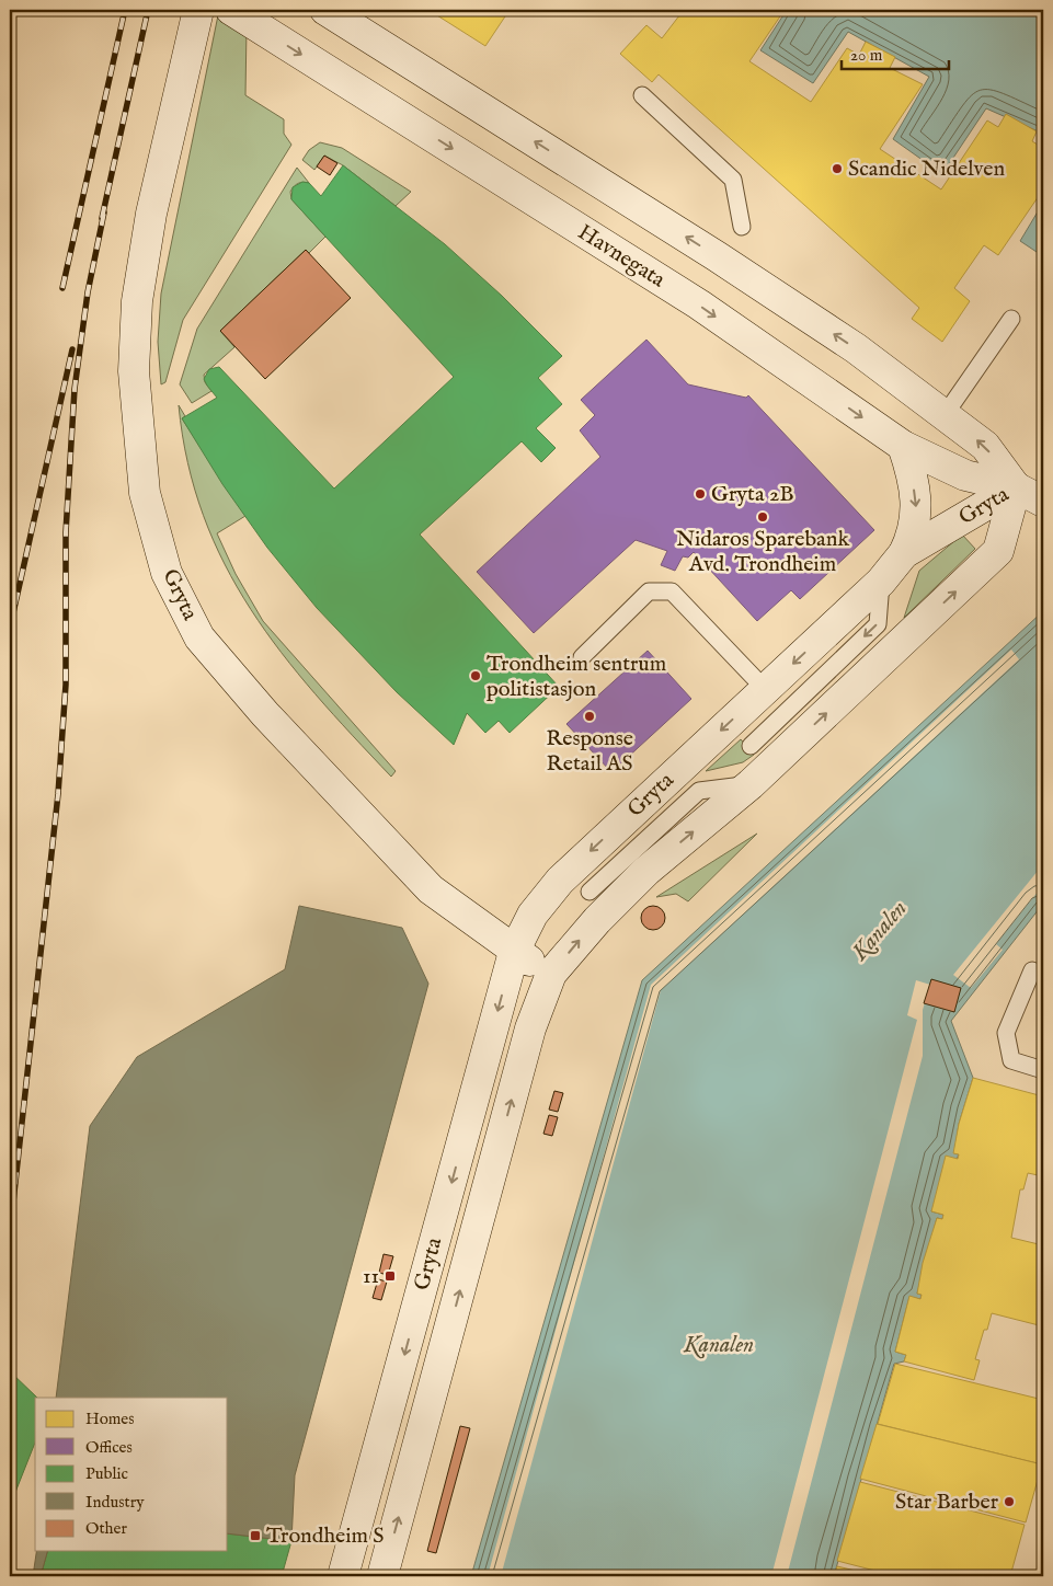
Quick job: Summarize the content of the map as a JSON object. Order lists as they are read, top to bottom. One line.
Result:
{"streets":{"main road":["Havnegata","Gryta"]},"crossings":[["Havnegata","Gryta"]],"water":["Kanalen"],"places":{"other":["Scandic Nidelven","Gryta 2B","Nidaros Sparebank Avd. Trondheim","Trondheim sentrum politistasjon","Response Retail AS","Star Barber"],"transit":["11","Trondheim S"]},"legend":["Homes","Offices","Public","Industry","Other"],"scale_bar":"20 m"}
